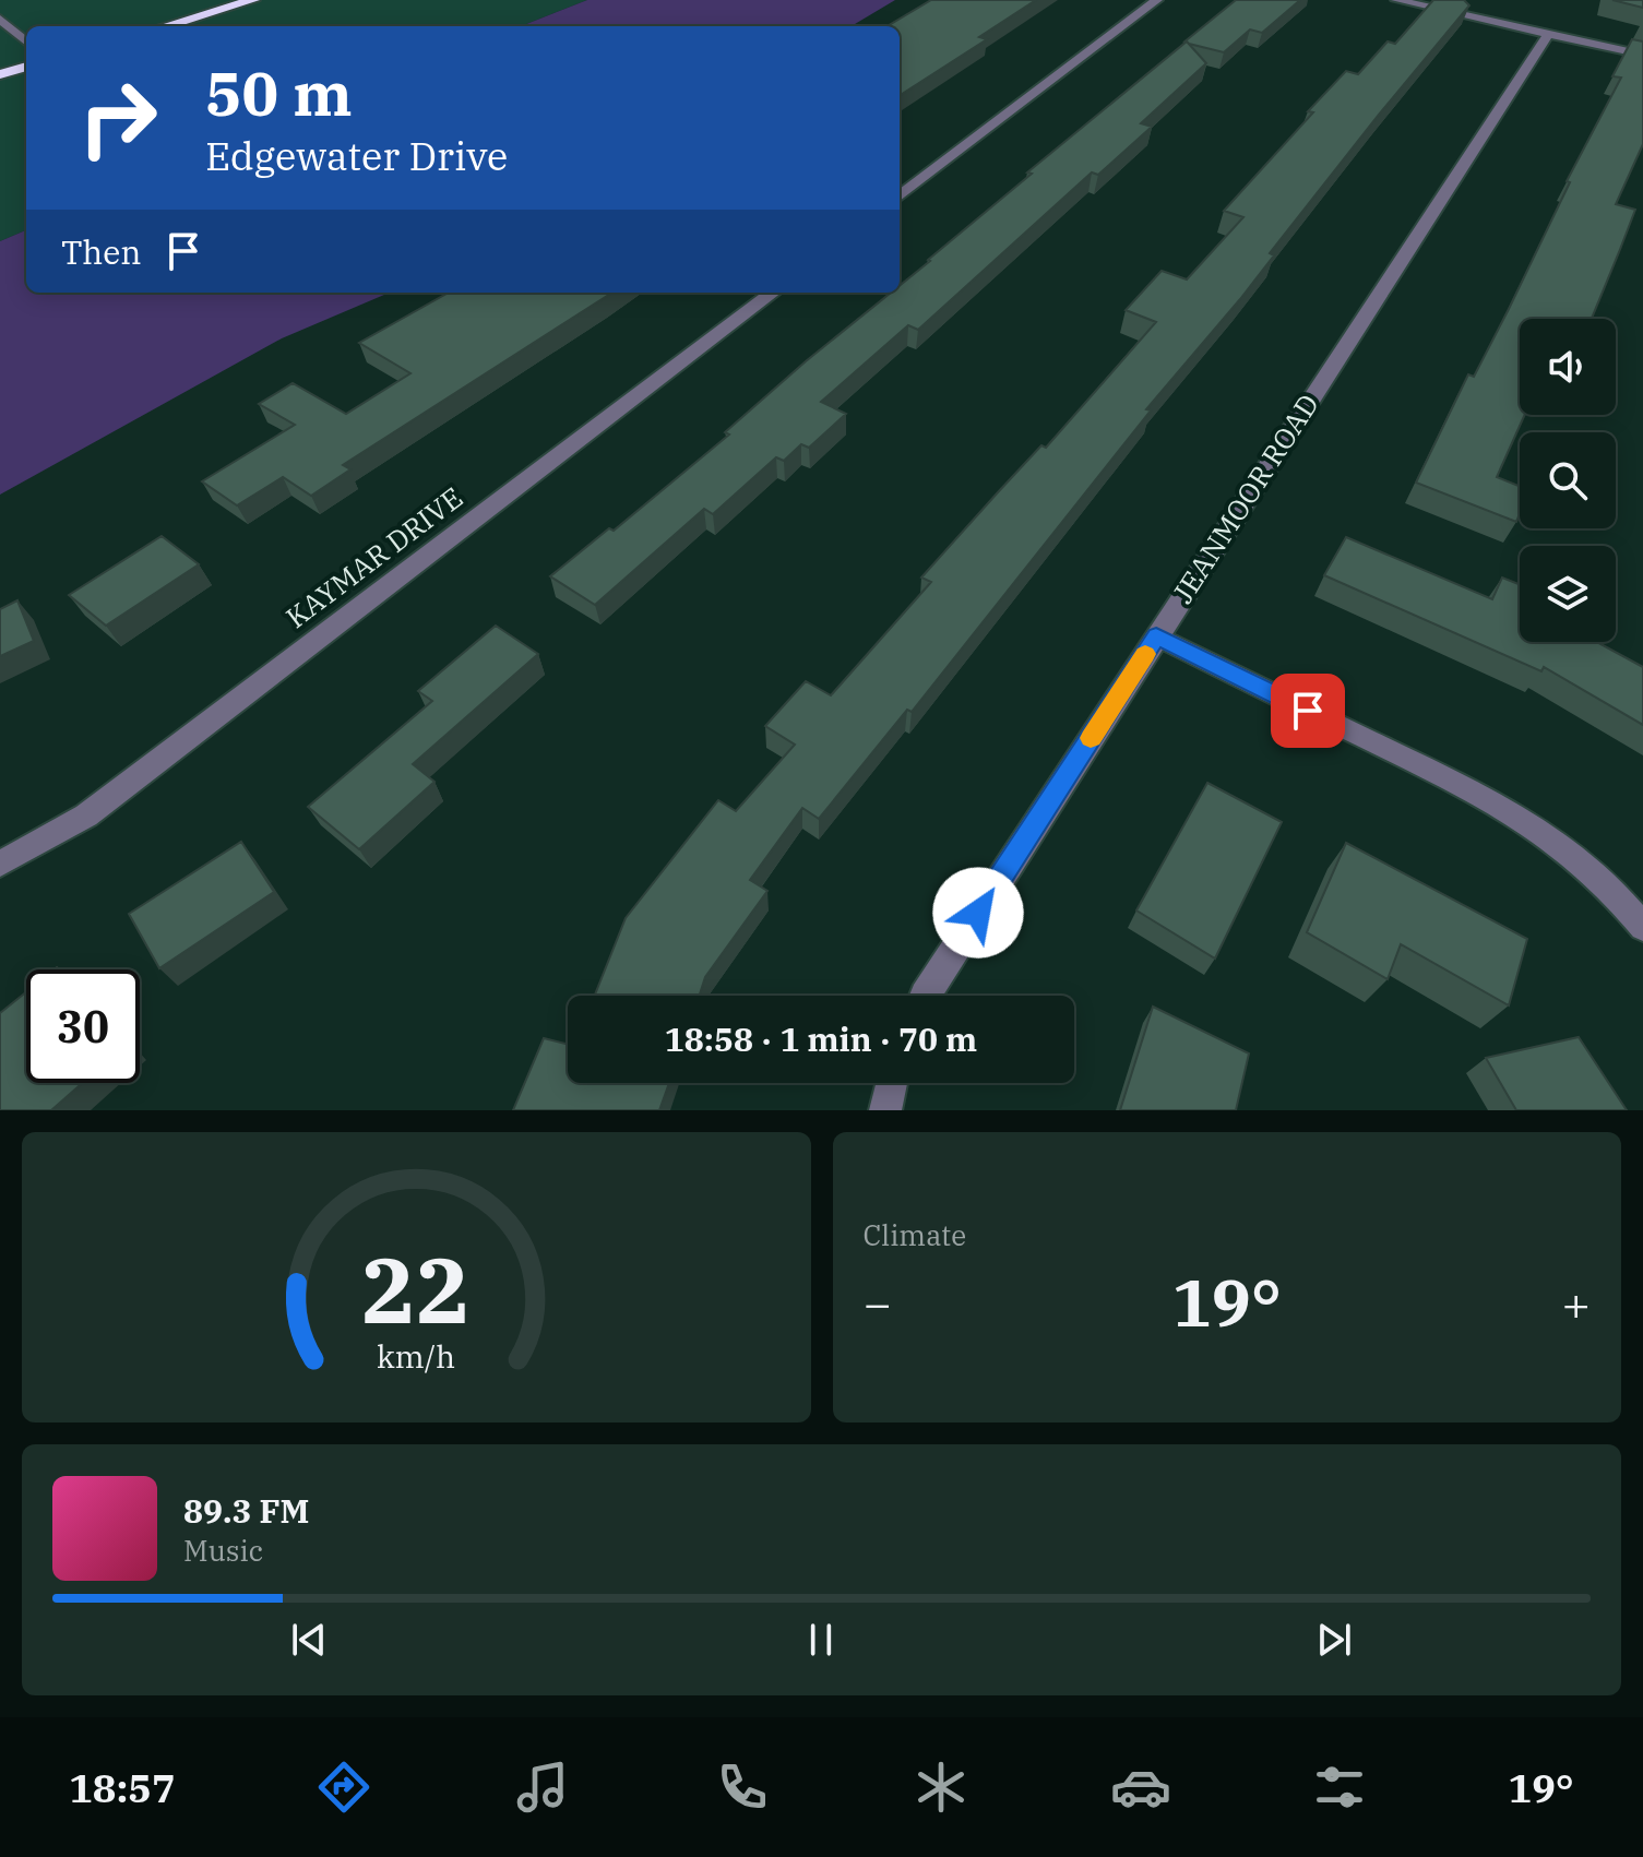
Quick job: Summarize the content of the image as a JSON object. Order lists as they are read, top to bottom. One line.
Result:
{"streets":{"street":["JEANMOOR ROAD","KAYMAR DRIVE"]},"page":{"turn":["50 m","Edgewater Drive"],"then":"Then","limit":"30","trip":"18:58 · 1 min · 70 m","tile":"Climate","heat":["−","19°","+"],"song":["89.3 FM","Music"],"tabs":["18:57","19°"],"gauge":["22","km/h"]}}
